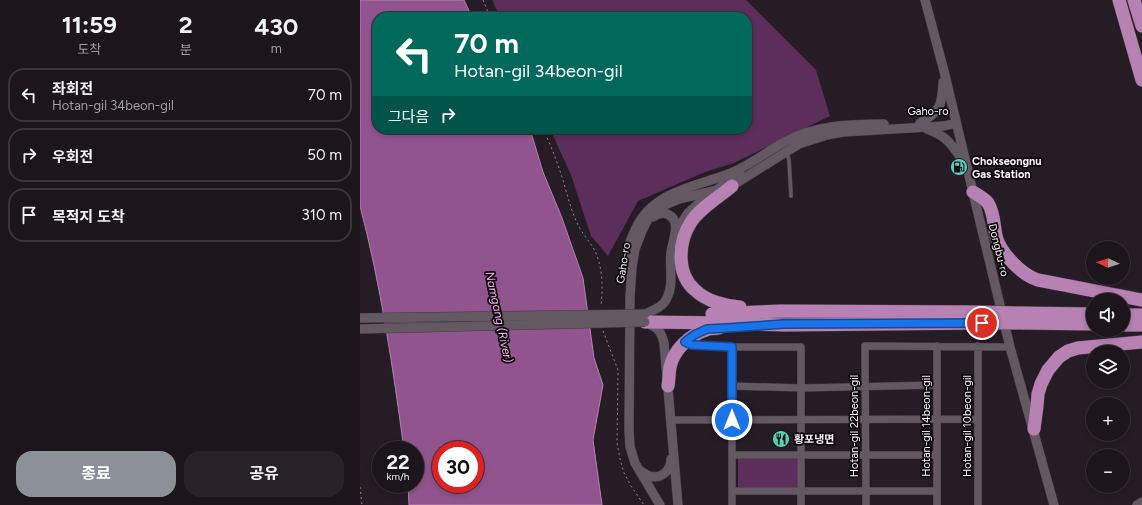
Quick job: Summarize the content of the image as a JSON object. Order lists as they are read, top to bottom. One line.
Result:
{"streets":{"street":["Gaho-ro","Dongbu-ro","Hotan-gil 22beon-gil","Hotan-gil 14beon-gil","Hotan-gil 10beon-gil"]},"crossings":[["Gaho-ro","Dongbu-ro"],["Hotan-gil 22beon-gil","Hotan-gil 14beon-gil"]],"water":["Namgang (River)"],"places":{"fuel station":["Chokseongnu Gas Station"],"restaurant":["황포냉면"]},"north":"left","page":{"eta":["11:59","도착","2","분","430","m"],"turn":["70 m","Hotan-gil 34beon-gil"],"list":[{"name":"좌회전","note":"Hotan-gil 34beon-gil","value":"70 m"},{"name":"우회전","value":"50 m"},{"name":"목적지 도착","value":"310 m"}],"then":"그다음","map_buttons":["+","−"],"speed":"22 km/h","limit":"30","buttons":["종료","공유"]}}
